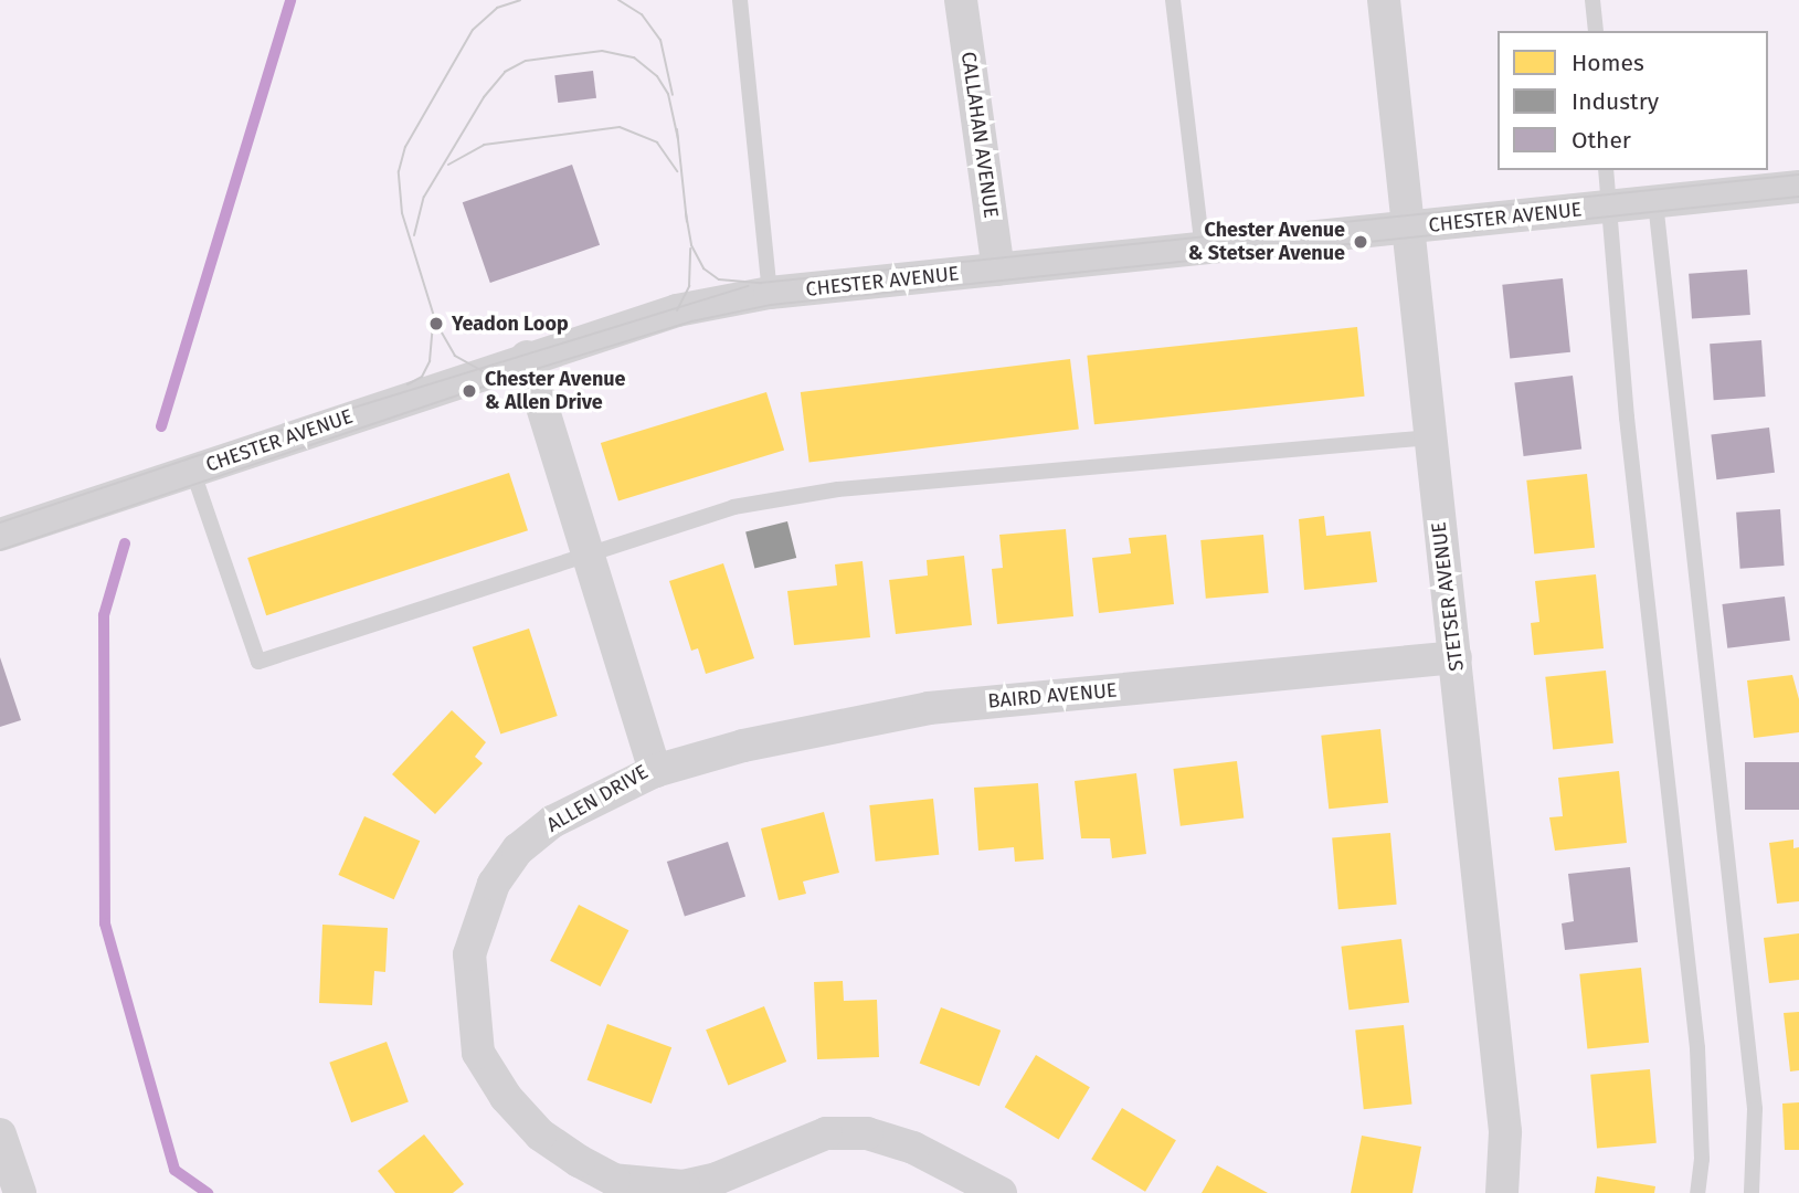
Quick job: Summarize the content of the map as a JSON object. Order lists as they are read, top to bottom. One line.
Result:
{"streets":{"street":["CALLAHAN AVENUE","CHESTER AVENUE","STETSER AVENUE","BAIRD AVENUE","ALLEN DRIVE"]},"crossings":[["CALLAHAN AVENUE","CHESTER AVENUE"],["CHESTER AVENUE","STETSER AVENUE"],["CHESTER AVENUE","ALLEN DRIVE"],["STETSER AVENUE","BAIRD AVENUE"],["BAIRD AVENUE","ALLEN DRIVE"]],"places":["Chester Avenue & Stetser Avenue","Yeadon Loop","Chester Avenue & Allen Drive"],"legend":["Homes","Industry","Other"]}
